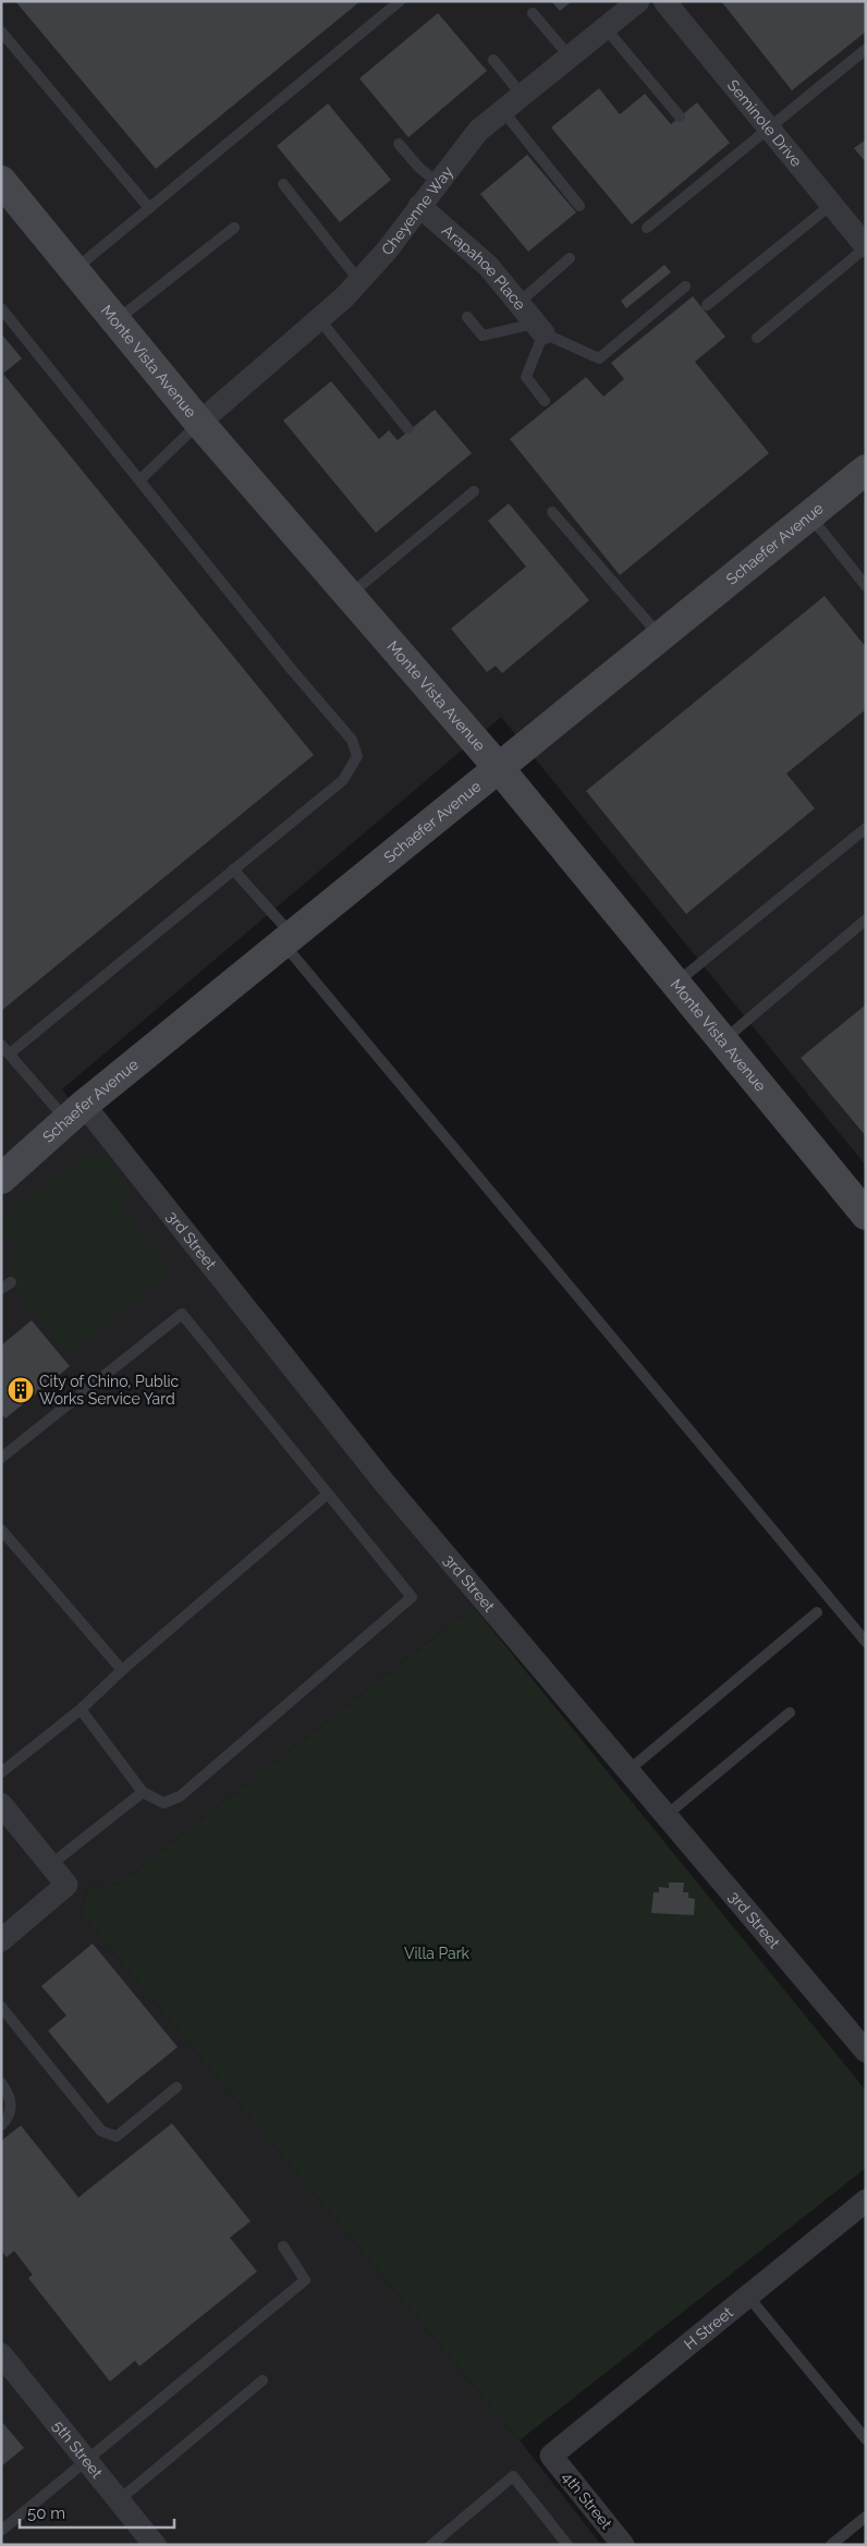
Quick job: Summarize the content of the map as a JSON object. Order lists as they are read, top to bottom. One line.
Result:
{"streets":{"street":["Seminole Drive","Cheyenne Way","Arapahoe Place","Monte Vista Avenue","Schaefer Avenue","3rd Street","H Street","5th Street","4th Street"]},"crossings":[["Cheyenne Way","Arapahoe Place"],["Cheyenne Way","Monte Vista Avenue"],["Monte Vista Avenue","Schaefer Avenue"],["Schaefer Avenue","3rd Street"],["H Street","4th Street"]],"parks":["Villa Park"],"places":{"building":["City of Chino, Public Works Service Yard"]},"scale_bar":"50 m"}
